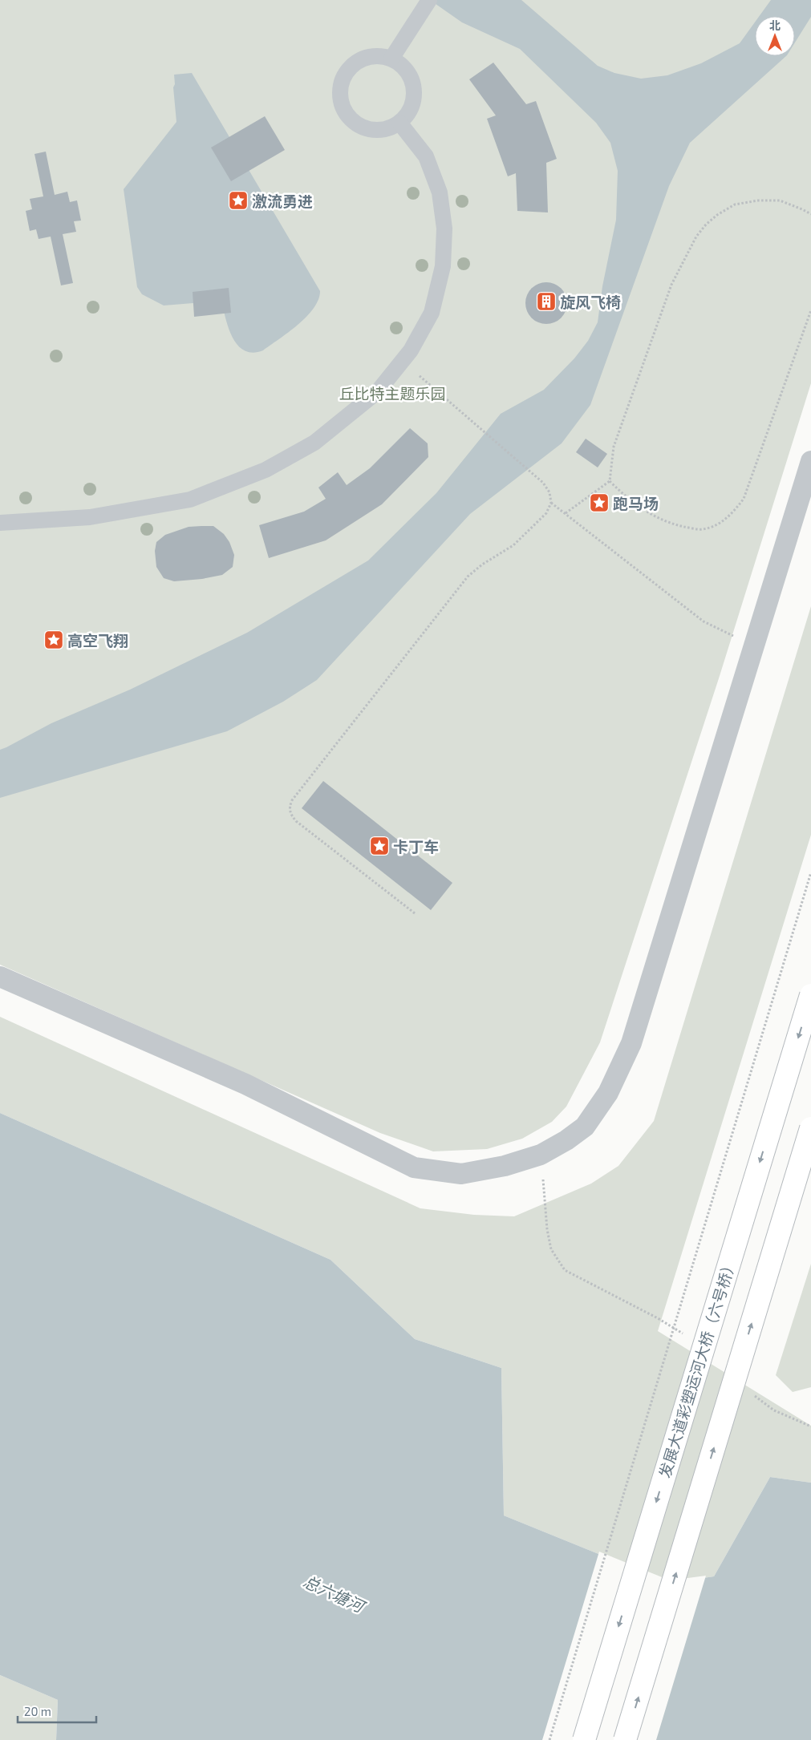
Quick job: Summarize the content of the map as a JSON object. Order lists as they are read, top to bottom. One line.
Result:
{"streets":{"main road":["发展大道彩塑运河大桥（六号桥）"]},"water":["总六塘河"],"parks":["丘比特主题乐园"],"places":{"place":["激流勇进","跑马场","高空飞翔","卡丁车"],"building":["旋风飞椅"]},"scale_bar":"20 m","north":"top"}
